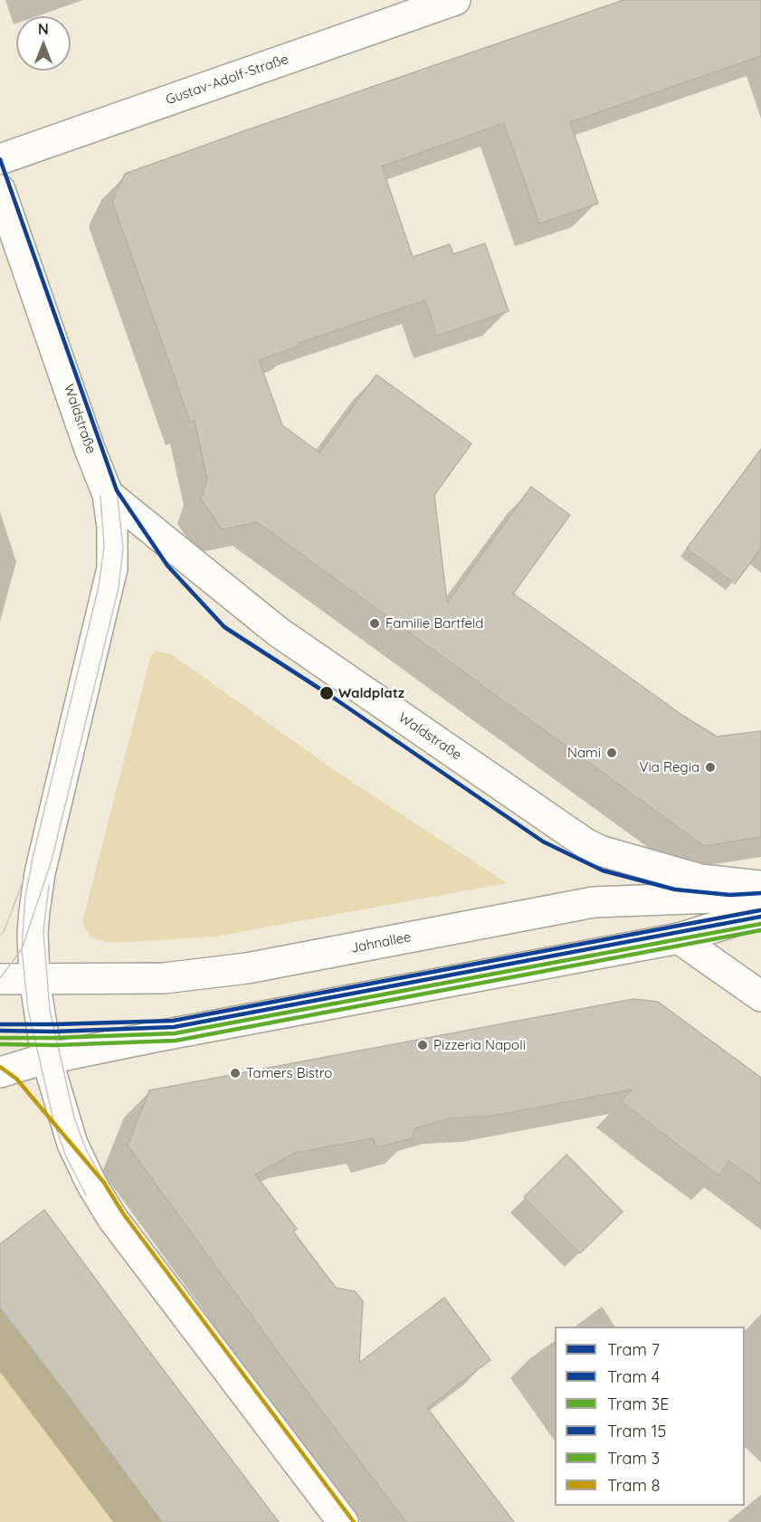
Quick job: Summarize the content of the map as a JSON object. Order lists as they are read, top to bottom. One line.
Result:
{"streets":{"main road":["Gustav-Adolf-Straße","Waldstraße","Jahnallee"]},"crossings":[["Waldstraße","Jahnallee"]],"places":["Familie Bartfeld","Waldplatz","Nami","Via Regia","Pizzeria Napoli","Tamers Bistro"],"lines":["tram line 4","tram line 15","tram line 7","tram line 3E","tram line 3","tram line 8"],"legend":["Tram 7","Tram 4","Tram 3E","Tram 15","Tram 3","Tram 8"],"north":"top"}
